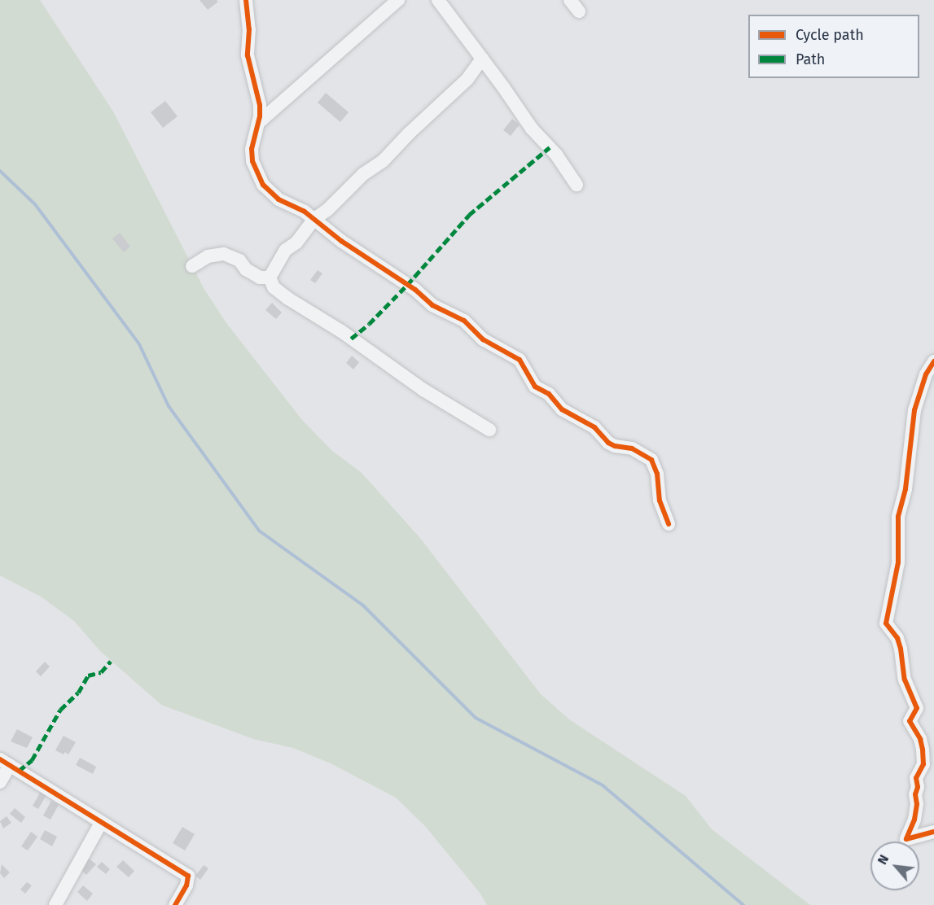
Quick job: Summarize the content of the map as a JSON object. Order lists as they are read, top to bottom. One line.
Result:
{"legend":["Cycle path","Path"],"north":"top left"}
